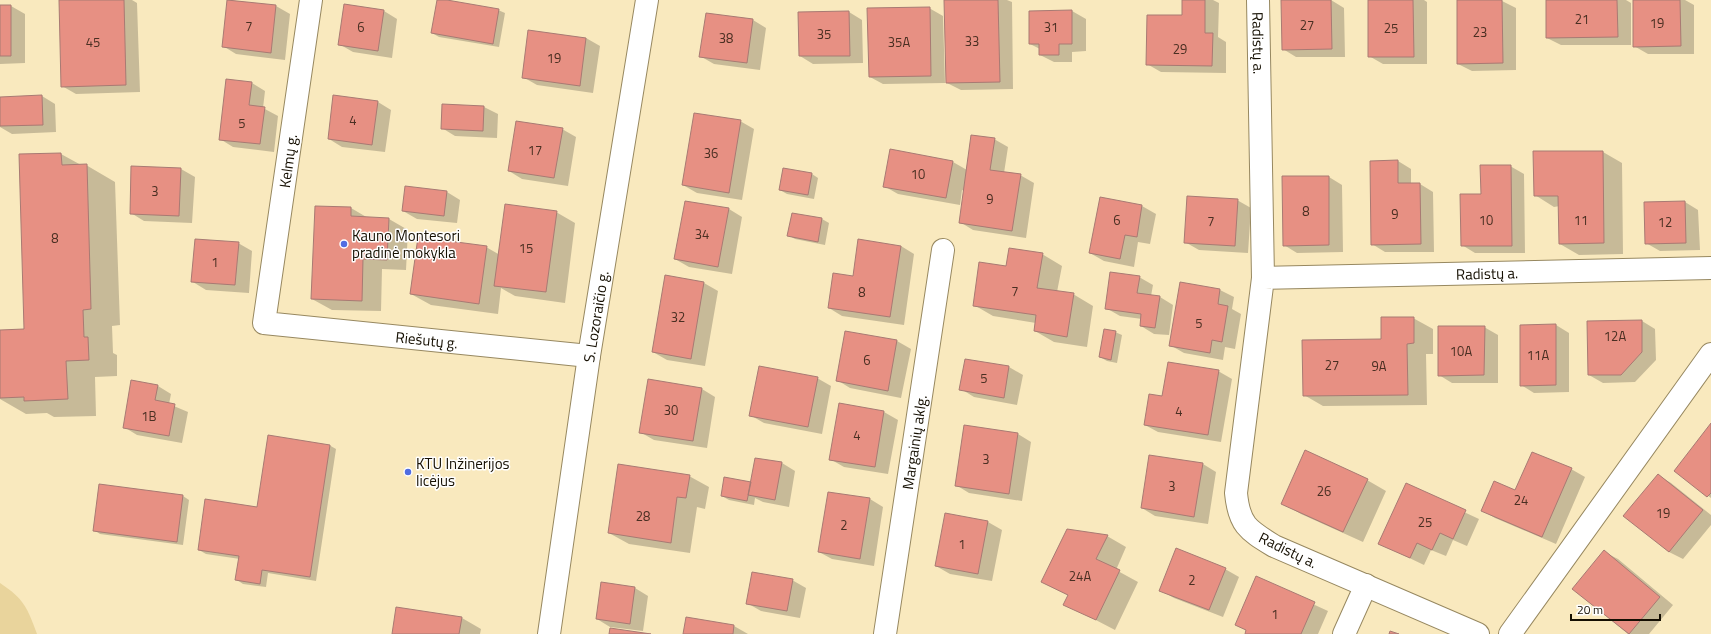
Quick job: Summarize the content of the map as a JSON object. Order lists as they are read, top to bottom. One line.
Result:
{"streets":{"street":["Radistų a.","Kelmų g.","S. Lozoraičio g.","Riešutų g.","Margainių aklg."]},"crossings":[["Kelmų g.","Riešutų g."],["S. Lozoraičio g.","Riešutų g."]],"places":["Kauno Montesori pradinė mokykla","KTU Inžinerijos licėjus"],"house_numbers":["21","19","27","7","6","31","25","23","35","38","33","45","35A","29","19","4","5","17","36","10","3","9","8","9","6","10","11","7","12","34","8","15","1","7","8","32","5","12A","10A","11A","6","27","9A","5","30","4","1B","4","3","3","26","24","19","28","25","2","1","24A","2","1"],"scale_bar":"20 m"}
